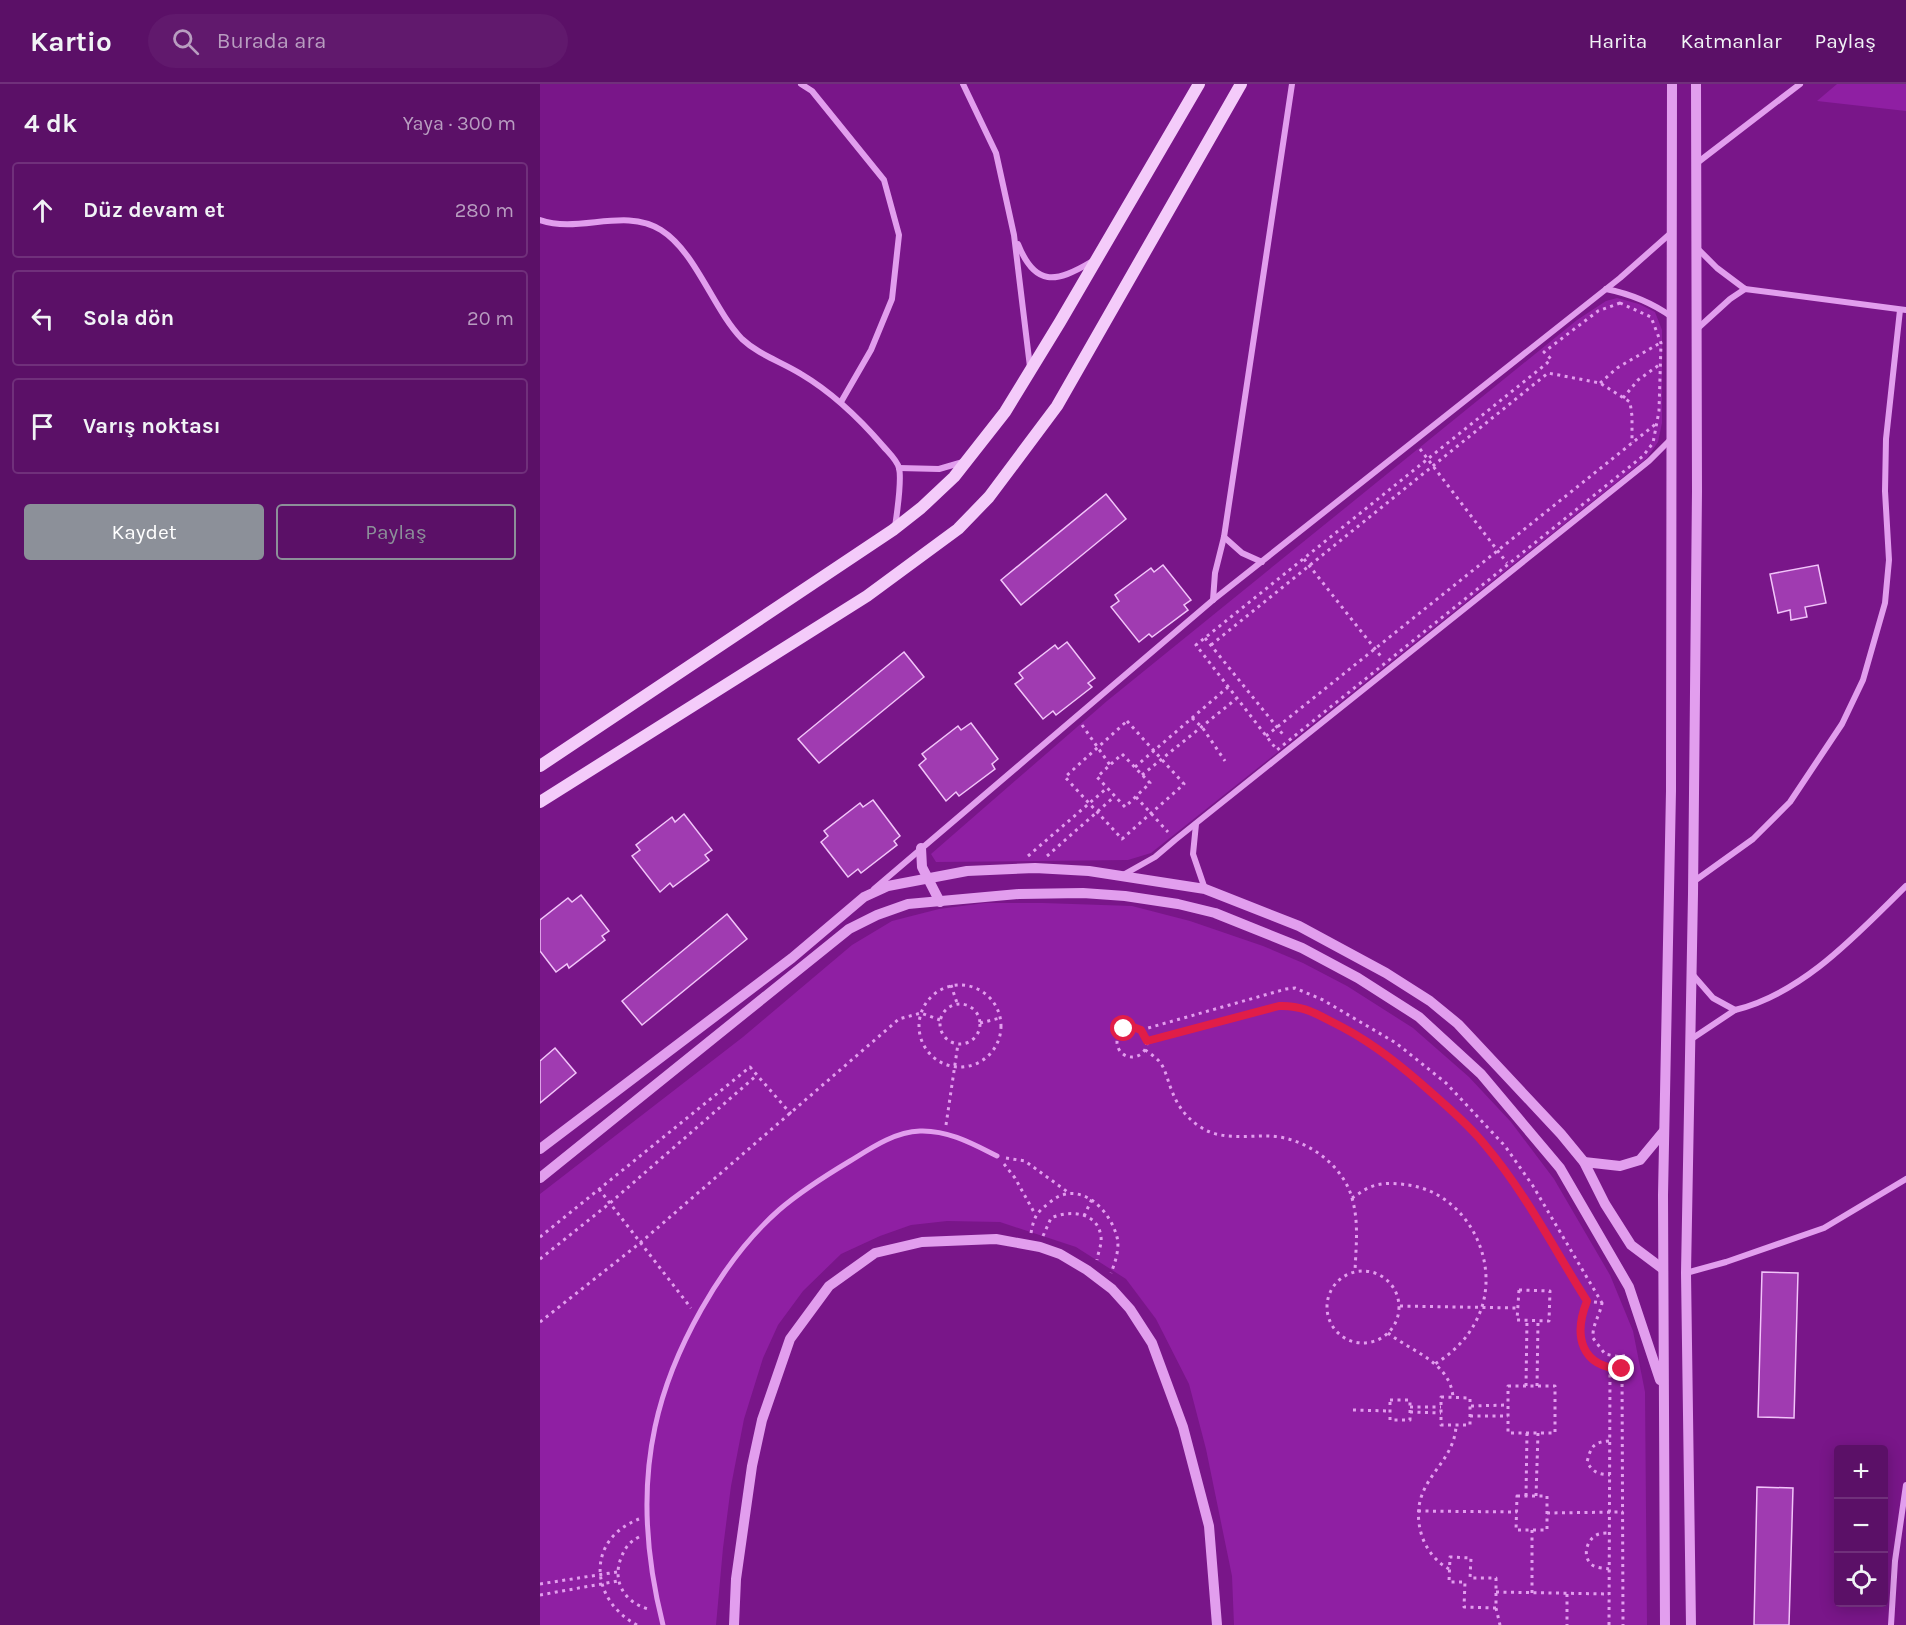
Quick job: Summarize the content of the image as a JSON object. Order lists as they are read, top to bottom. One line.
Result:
{"page":{"header":"Kartio","search":"Burada ara","nav":["Harita","Katmanlar","Paylaş"],"heading":["4 dk","Yaya · 300 m"],"list":[["Düz devam et","280 m"],["Sola dön","20 m"],"Varış noktası"],"buttons":["Kaydet","Paylaş"],"map_buttons":["+","−"]}}
